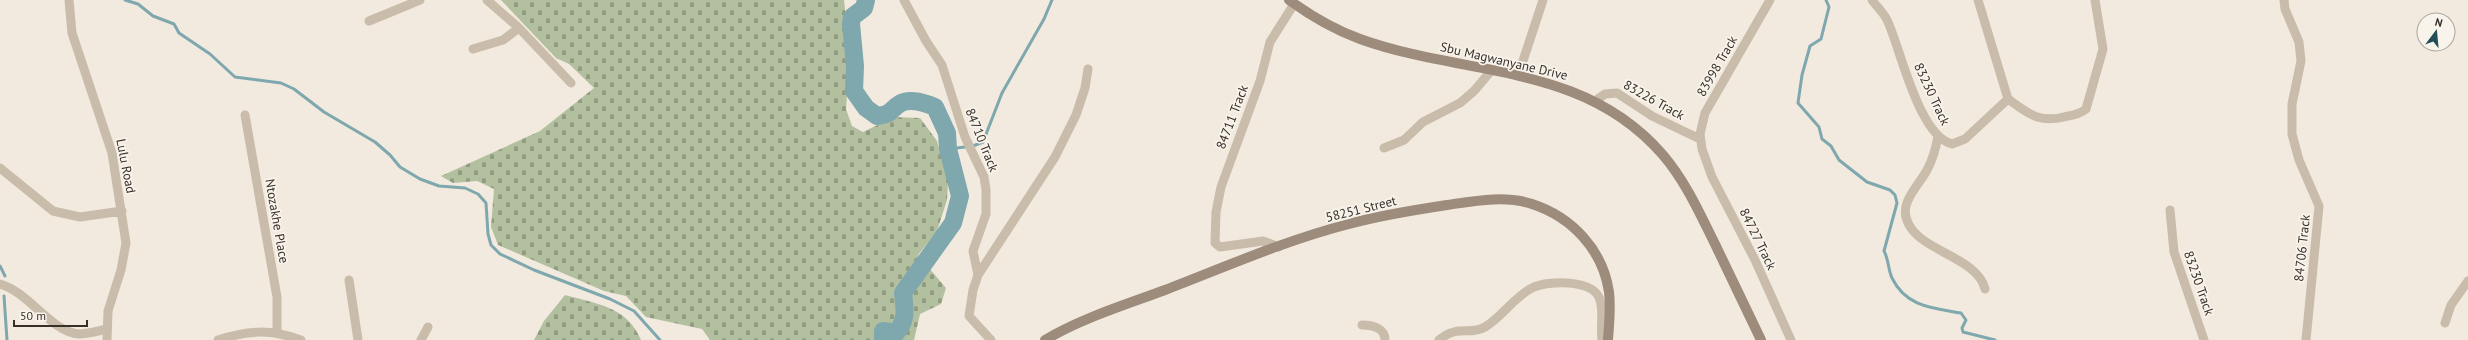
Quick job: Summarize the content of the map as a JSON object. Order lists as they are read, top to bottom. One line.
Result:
{"streets":{"street":["Sbu Magwanyane Drive","83998 Track","83230 Track","83226 Track","84711 Track","84710 Track","Lulu Road","58251 Street","Ntozakhe Place","84727 Track","84706 Track"]},"crossings":[["Sbu Magwanyane Drive","83226 Track"],["Sbu Magwanyane Drive","84711 Track"],["83998 Track","83226 Track"],["83998 Track","84727 Track"],["84711 Track","58251 Street"]],"scale_bar":"50 m","north":"top"}
